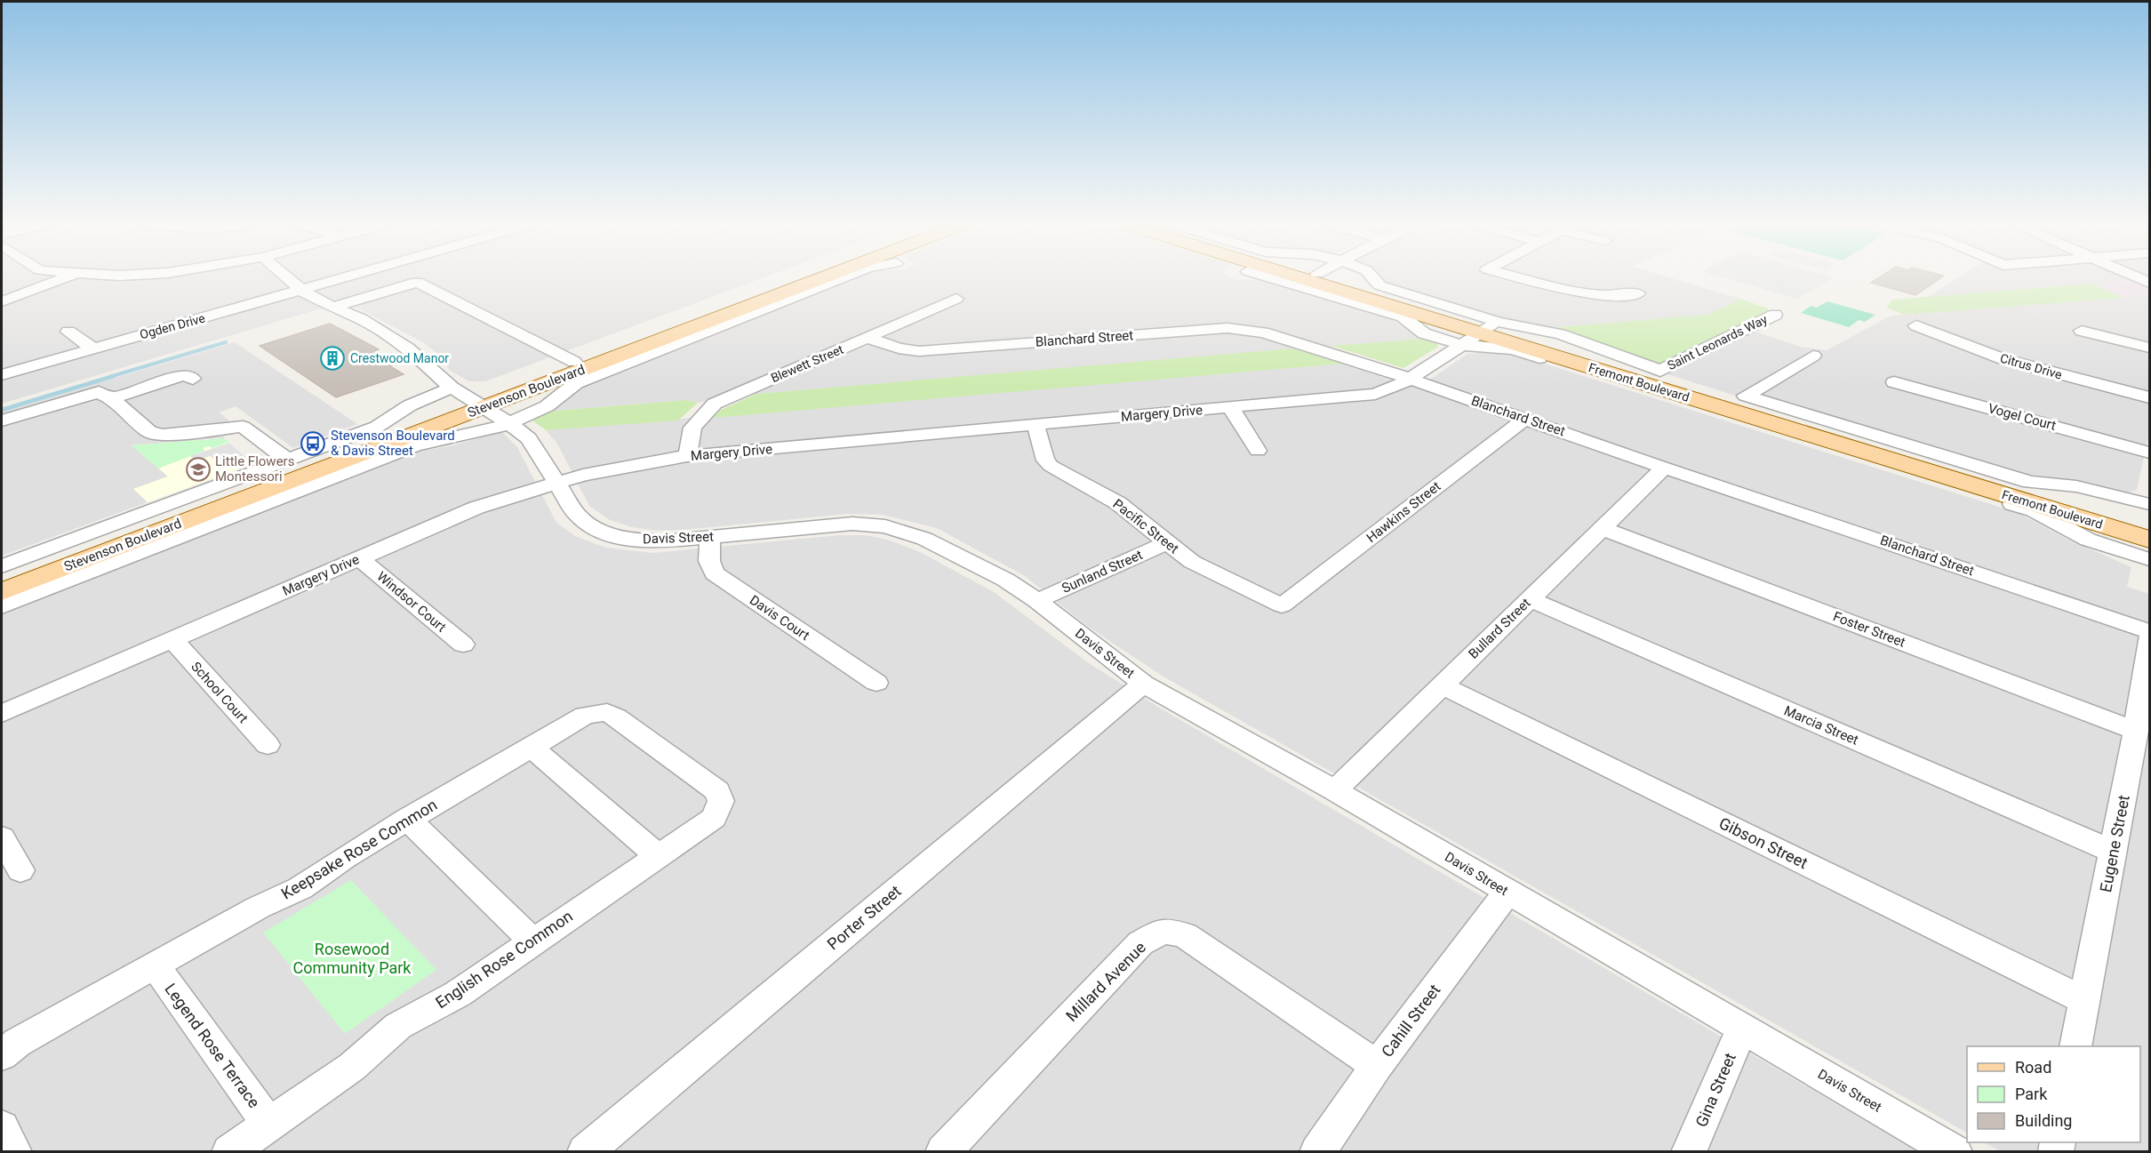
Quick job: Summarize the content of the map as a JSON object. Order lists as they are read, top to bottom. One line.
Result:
{"streets":{"main road":["Fremont Boulevard","Stevenson Boulevard"],"street":["Ogden Drive","Blanchard Street","Saint Leonards Way","Blewett Street","Citrus Drive","Margery Drive","Vogel Court","Hawkins Street","Pacific Street","Davis Street","Sunland Street","Windsor Court","Davis Court","Bullard Street","Foster Street","School Court","Marcia Street","Gibson Street","Eugene Street","Keepsake Rose Common","Porter Street","English Rose Common","Millard Avenue","Cahill Street","Legend Rose Terrace","Gina Street"]},"crossings":[["Ogden Drive","Davis Street"],["Blanchard Street","Blewett Street"],["Blanchard Street","Margery Drive"],["Blanchard Street","Hawkins Street"],["Blanchard Street","Bullard Street"],["Saint Leonards Way","Fremont Boulevard"],["Blewett Street","Margery Drive"],["Fremont Boulevard","Margery Drive"],["Stevenson Boulevard","Davis Street"],["Margery Drive","Pacific Street"],["Margery Drive","Davis Street"],["Margery Drive","Windsor Court"],["Margery Drive","School Court"],["Hawkins Street","Pacific Street"],["Pacific Street","Sunland Street"],["Davis Street","Sunland Street"],["Davis Street","Davis Court"],["Davis Street","Bullard Street"],["Davis Street","Porter Street"],["Davis Street","Cahill Street"],["Davis Street","Gina Street"],["Bullard Street","Foster Street"],["Bullard Street","Marcia Street"],["Bullard Street","Gibson Street"],["Foster Street","Eugene Street"],["Marcia Street","Eugene Street"],["Gibson Street","Eugene Street"],["Keepsake Rose Common","English Rose Common"],["Keepsake Rose Common","Legend Rose Terrace"],["English Rose Common","Legend Rose Terrace"],["Millard Avenue","Cahill Street"]],"parks":["Rosewood Community Park"],"places":{"building":["Crestwood Manor"],"bus stop":["Stevenson Boulevard & Davis Street"],"school or university":["Little Flowers Montessori"]},"legend":["Road","Park","Building"]}
